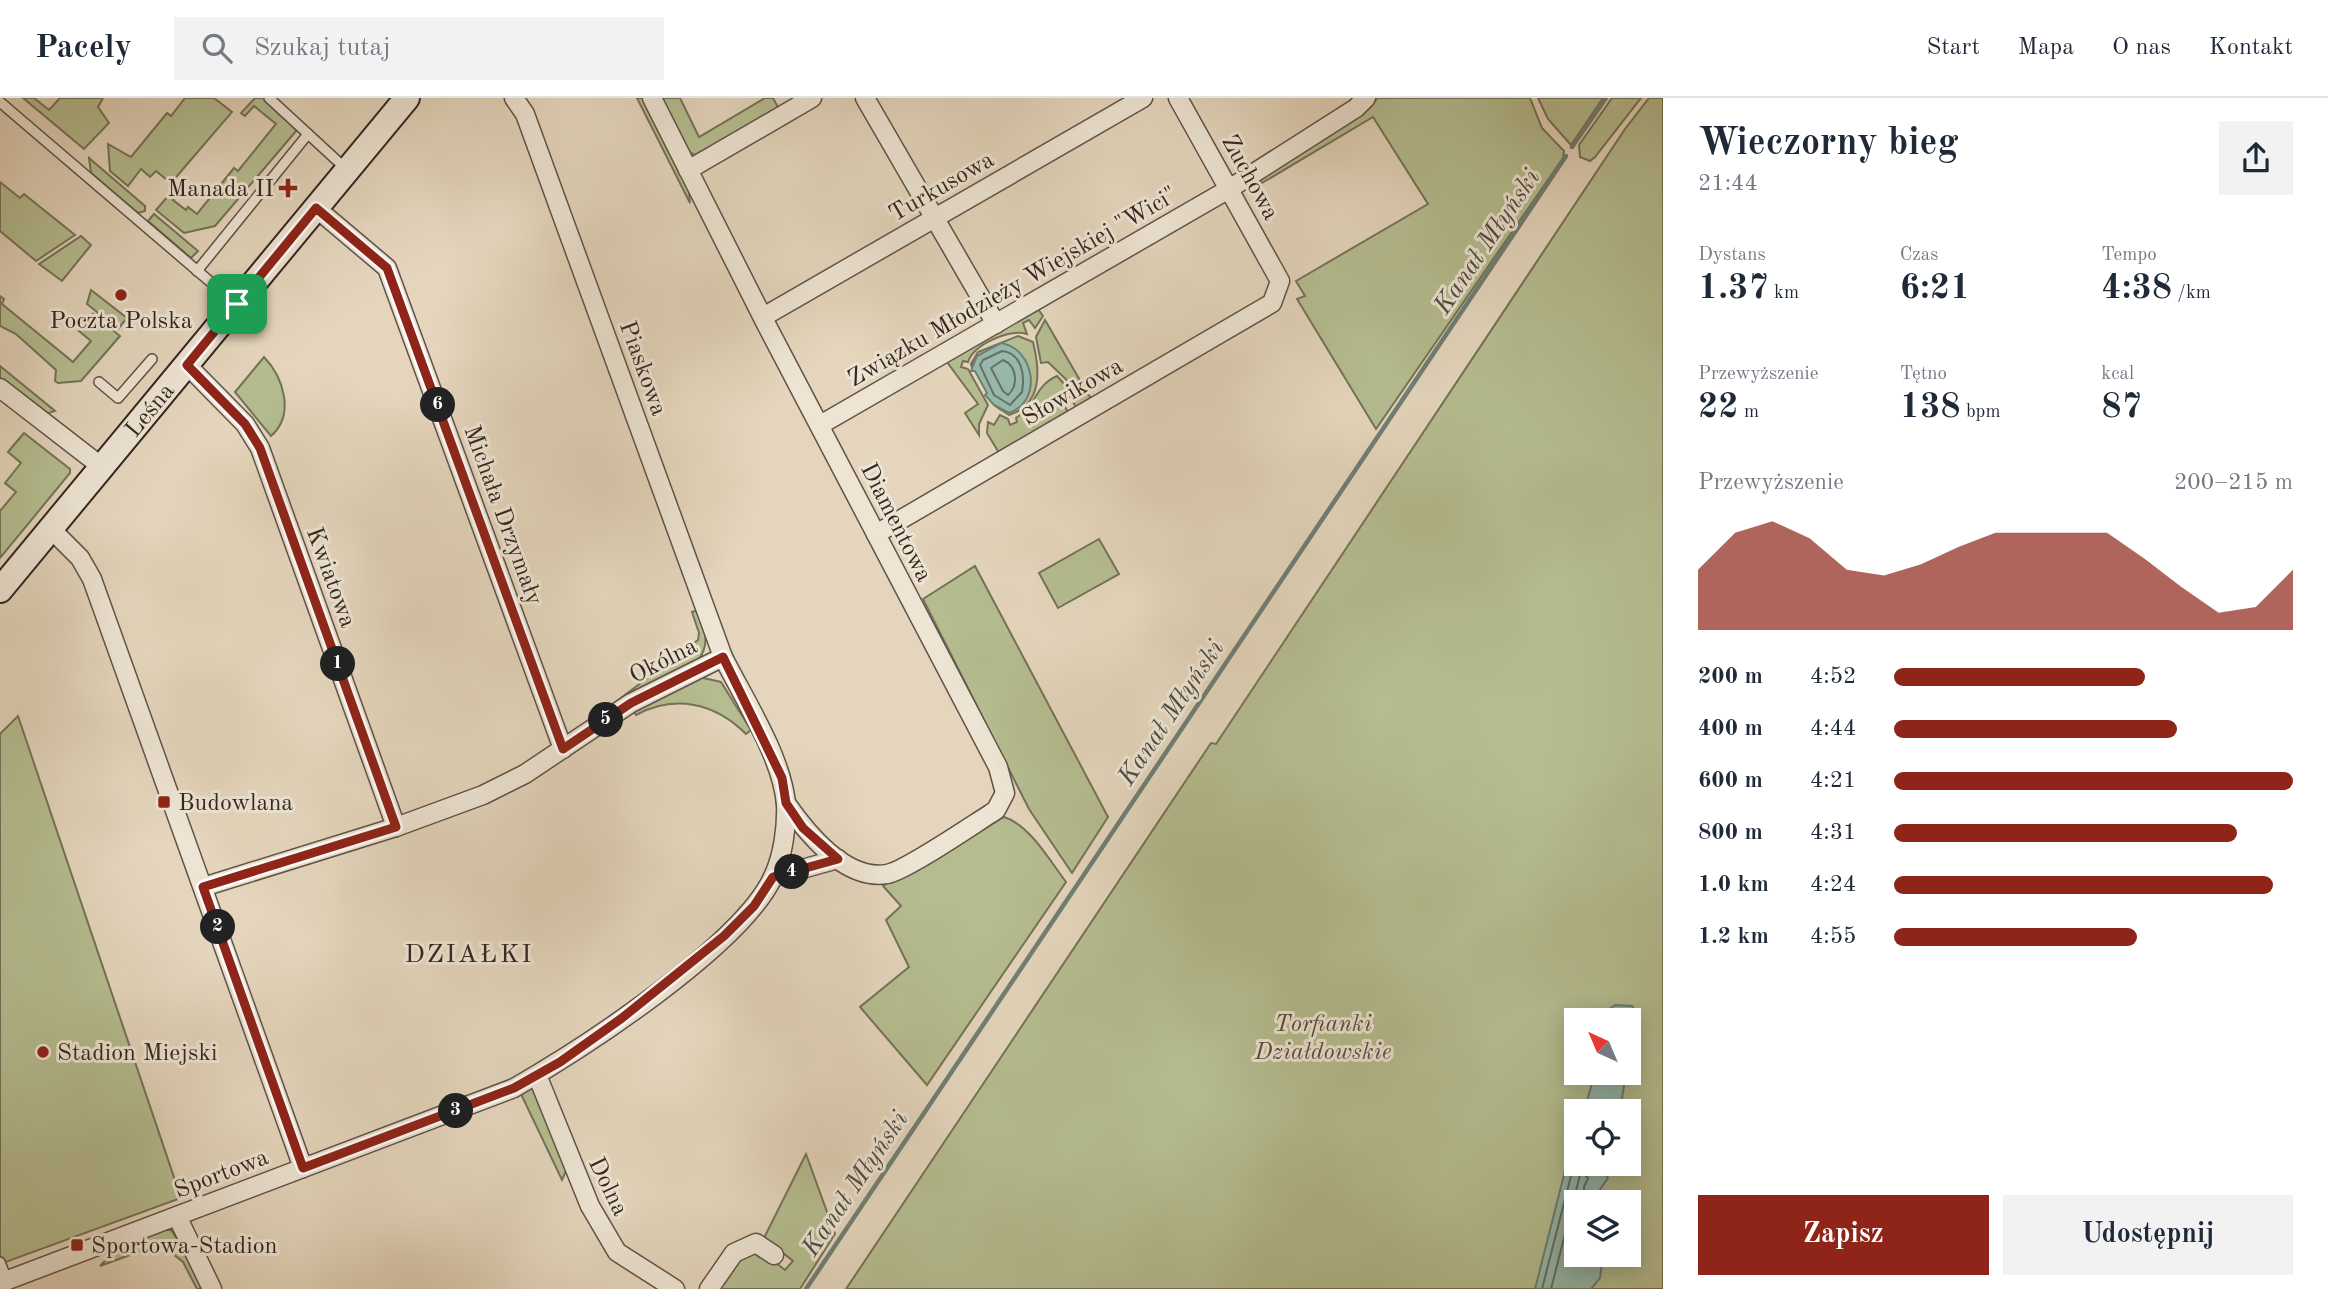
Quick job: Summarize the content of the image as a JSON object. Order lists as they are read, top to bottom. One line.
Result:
{"streets":{"street":["Zuchowa","Turkusowa","Związku Młodzieży Wiejskiej \"Wici\"","Piaskowa","Słowikowa","Leśna","Michała Drzymały","Diamentowa","Kwiatowa","Okólna","Sportowa","Dolna"]},"crossings":[["Zuchowa","Związku Młodzieży Wiejskiej \"Wici\""],["Zuchowa","Słowikowa"],["Turkusowa","Diamentowa"],["Związku Młodzieży Wiejskiej \"Wici\"","Diamentowa"],["Piaskowa","Okólna"],["Słowikowa","Diamentowa"],["Leśna","Michała Drzymały"],["Leśna","Kwiatowa"],["Michała Drzymały","Okólna"],["Diamentowa","Okólna"],["Kwiatowa","Okólna"],["Okólna","Sportowa"],["Okólna","Dolna"],["Sportowa","Dolna"]],"districts":["DZIAŁKI"],"water":["Kanał Młyński"],"parks":["Torfianki Działdowskie"],"places":{"health":["Manada II"],"other":["Poczta Polska","Stadion Miejski"],"transit":["Budowlana","Sportowa-Stadion"]},"north":"top left","page":{"header":"Pacely","search":"Szukaj tutaj","nav":["Start","Mapa","O nas","Kontakt"],"heading":["Wieczorny bieg","21:44"],"stats":[["Dystans","1.37 km"],["Czas","6:21"],["Tempo","4:38 /km"],["Przewyższenie","22 m"],["Tętno","138 bpm"],["kcal","87"]],"pins":["6","1","5","4","2","3"],"chart":["Przewyższenie","200–215 m"],"list":[{"name":"200 m","note":"4:52"},{"name":"400 m","note":"4:44"},{"name":"600 m","note":"4:21"},{"name":"800 m","note":"4:31"},{"name":"1.0 km","note":"4:24"},{"name":"1.2 km","note":"4:55"}],"buttons":["Zapisz","Udostępnij"]}}
